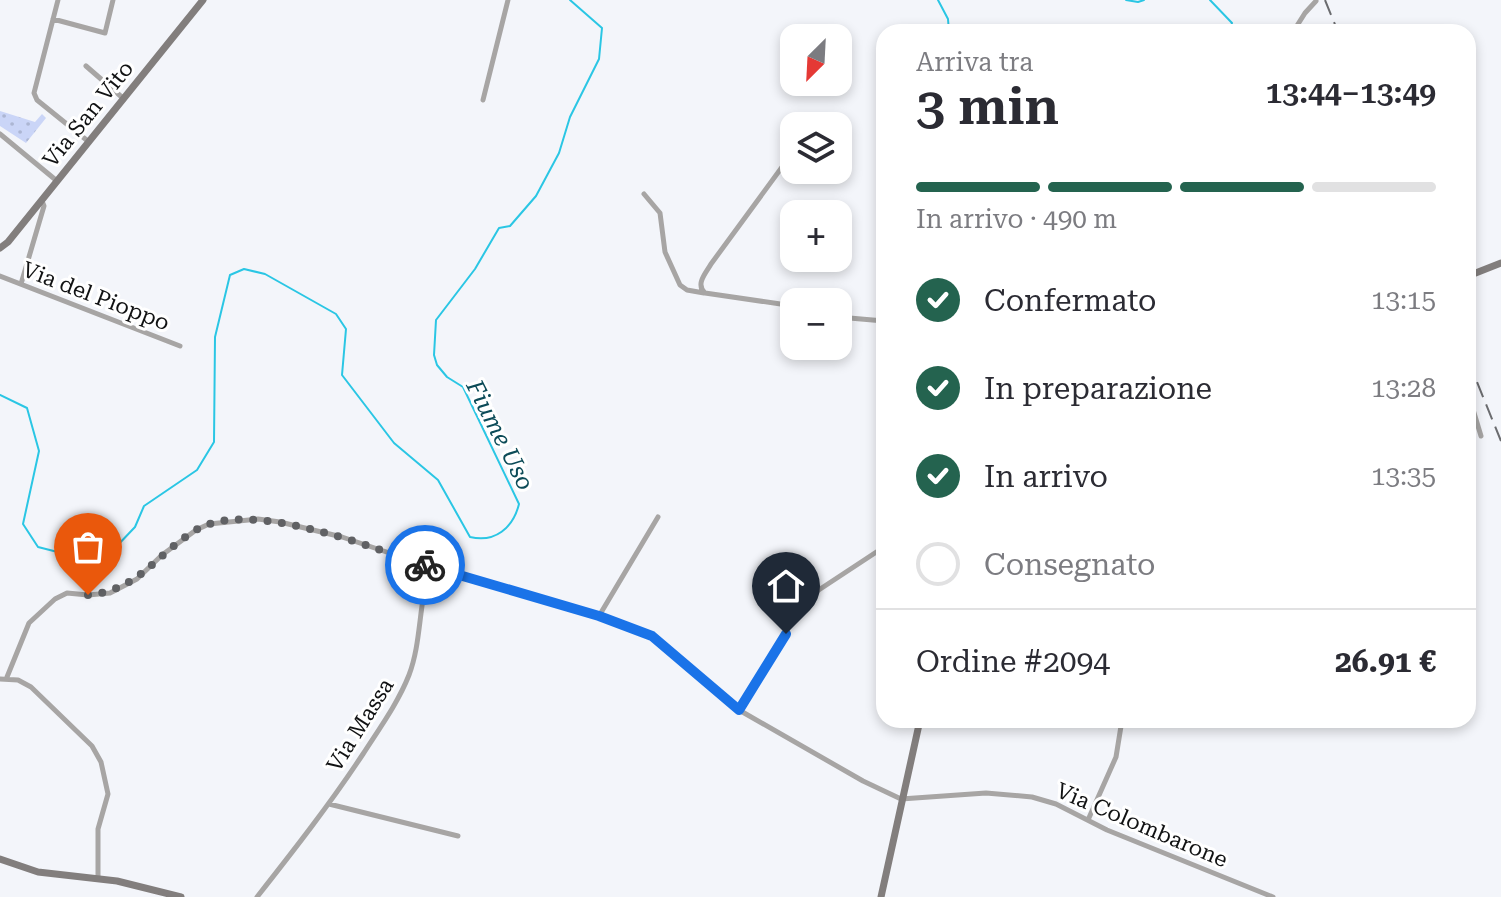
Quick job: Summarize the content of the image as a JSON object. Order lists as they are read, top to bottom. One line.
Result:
{"streets":{"street":["Via San Vito","Via del Pioppo","Via Massa","Via Colombarone"]},"water":["Fiume Uso"],"north":"bottom left","page":{"map_buttons":["+","−"],"heading":["3 min","Arriva tra","13:44–13:49"],"panel":["Ordine #2094","26.91 €"],"bar":"In arrivo · 490 m","list":[["Confermato","13:15"],["In preparazione","13:28"],["In arrivo","13:35"],"Consegnato"]}}
